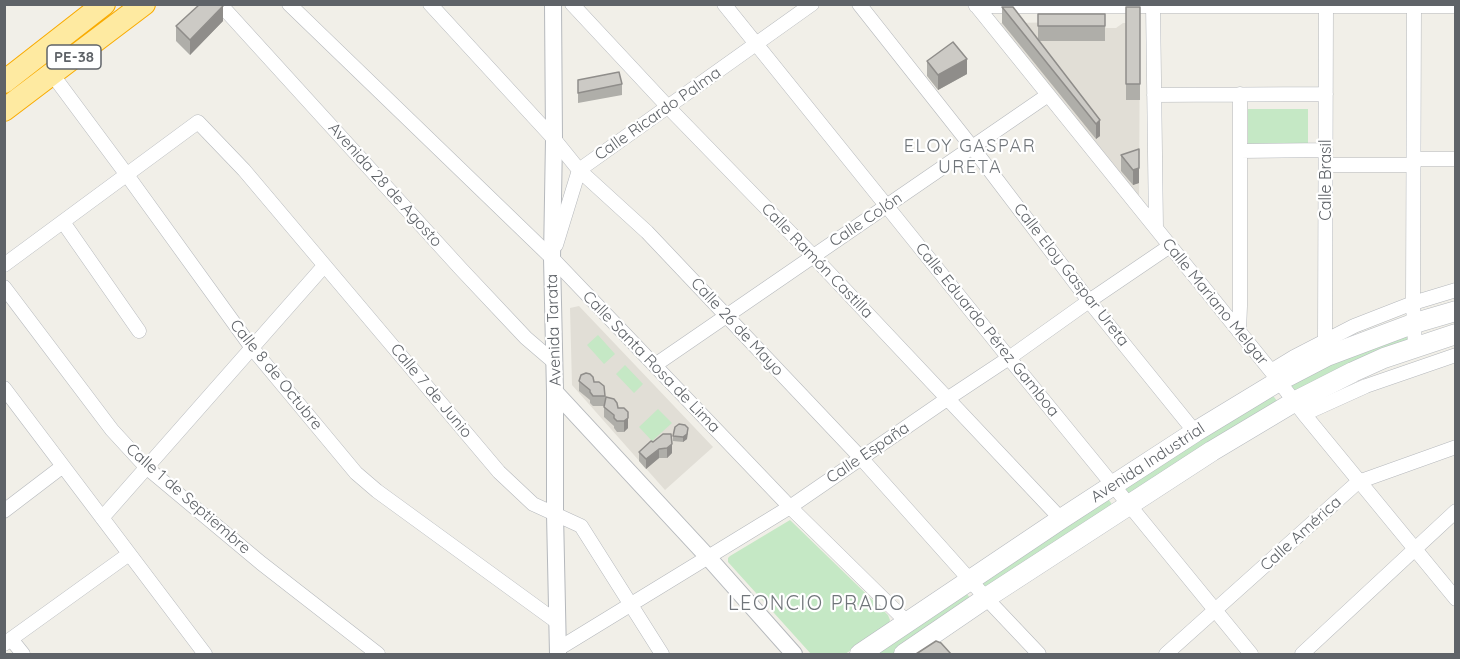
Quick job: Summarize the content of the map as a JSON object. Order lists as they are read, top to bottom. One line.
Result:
{"streets":{"highway":["PE-38"],"main road":["Avenida Industrial"],"street":["Calle Ricardo Palma","Calle Brasil","Avenida 28 de Agosto","Calle Colón","Calle Ramón Castilla","Calle Eloy Gaspar Ureta","Calle Mariano Melgar","Calle 26 de Mayo","Avenida Tarata","Calle Eduardo Pérez Gamboa","Calle Santa Rosa de Lima","Calle 8 de Octubre","Calle 7 de Junio","Calle España","Calle 1 de Septiembre","Calle América"]},"crossings":[["PE-38","Calle 8 de Octubre"],["Calle Ricardo Palma","Calle Ramón Castilla"],["Calle Ricardo Palma","Calle 26 de Mayo"],["Calle Ricardo Palma","Avenida Tarata"],["Calle Ricardo Palma","Calle Eduardo Pérez Gamboa"],["Calle Ricardo Palma","Calle Santa Rosa de Lima"],["Calle Brasil","Avenida Industrial"],["Avenida 28 de Agosto","Avenida Tarata"],["Calle Colón","Calle Ramón Castilla"],["Calle Colón","Calle Eloy Gaspar Ureta"],["Calle Colón","Calle Mariano Melgar"],["Calle Colón","Calle 26 de Mayo"],["Calle Colón","Calle Eduardo Pérez Gamboa"],["Calle Colón","Calle Santa Rosa de Lima"],["Calle Ramón Castilla","Calle España"],["Calle Ramón Castilla","Avenida Industrial"],["Calle Eloy Gaspar Ureta","Calle España"],["Calle Eloy Gaspar Ureta","Avenida Industrial"],["Calle Mariano Melgar","Calle España"],["Calle Mariano Melgar","Avenida Industrial"],["Calle Mariano Melgar","Calle América"],["Calle 26 de Mayo","Avenida Tarata"],["Calle 26 de Mayo","Calle España"],["Calle 26 de Mayo","Avenida Industrial"],["Avenida Tarata","Calle Santa Rosa de Lima"],["Avenida Tarata","Calle 8 de Octubre"],["Avenida Tarata","Calle 7 de Junio"],["Avenida Tarata","Calle España"],["Calle Eduardo Pérez Gamboa","Calle España"],["Calle Eduardo Pérez Gamboa","Avenida Industrial"],["Calle Eduardo Pérez Gamboa","Calle América"],["Calle Santa Rosa de Lima","Calle España"],["Calle Santa Rosa de Lima","Avenida Industrial"],["Calle 8 de Octubre","Calle 7 de Junio"],["Calle 7 de Junio","Calle España"]],"districts":["ELOY GASPAR URETA","LEONCIO PRADO"]}
